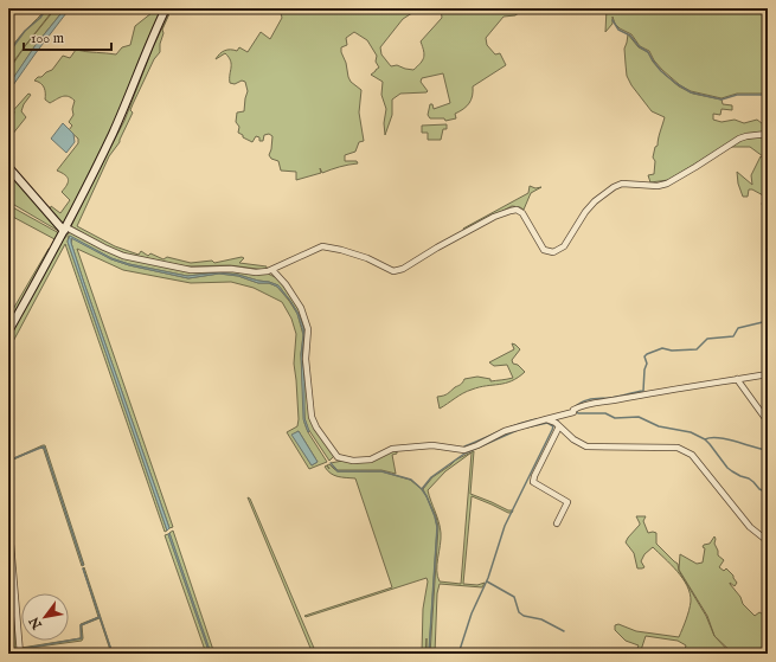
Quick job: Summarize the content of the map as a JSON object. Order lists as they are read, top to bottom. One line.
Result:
{"scale_bar":"100 m","north":"bottom left"}
